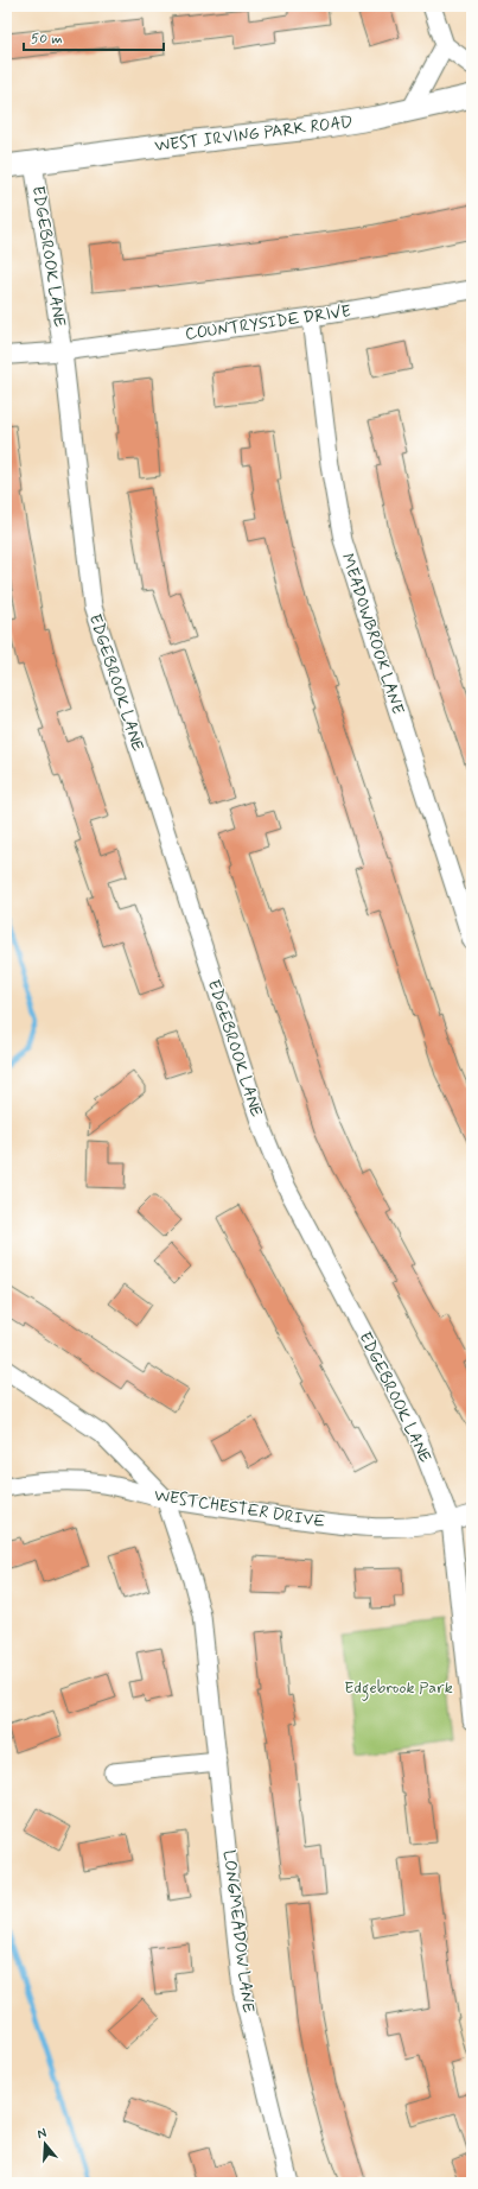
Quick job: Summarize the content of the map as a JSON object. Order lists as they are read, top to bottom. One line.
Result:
{"streets":{"main road":["WEST IRVING PARK ROAD"],"street":["EDGEBROOK LANE","COUNTRYSIDE DRIVE","MEADOWBROOK LANE","WESTCHESTER DRIVE","LONGMEADOW LANE"]},"crossings":[["WEST IRVING PARK ROAD","EDGEBROOK LANE"],["EDGEBROOK LANE","COUNTRYSIDE DRIVE"],["EDGEBROOK LANE","WESTCHESTER DRIVE"],["COUNTRYSIDE DRIVE","MEADOWBROOK LANE"],["WESTCHESTER DRIVE","LONGMEADOW LANE"]],"parks":["Edgebrook Park"],"scale_bar":"50 m","north":"top"}
